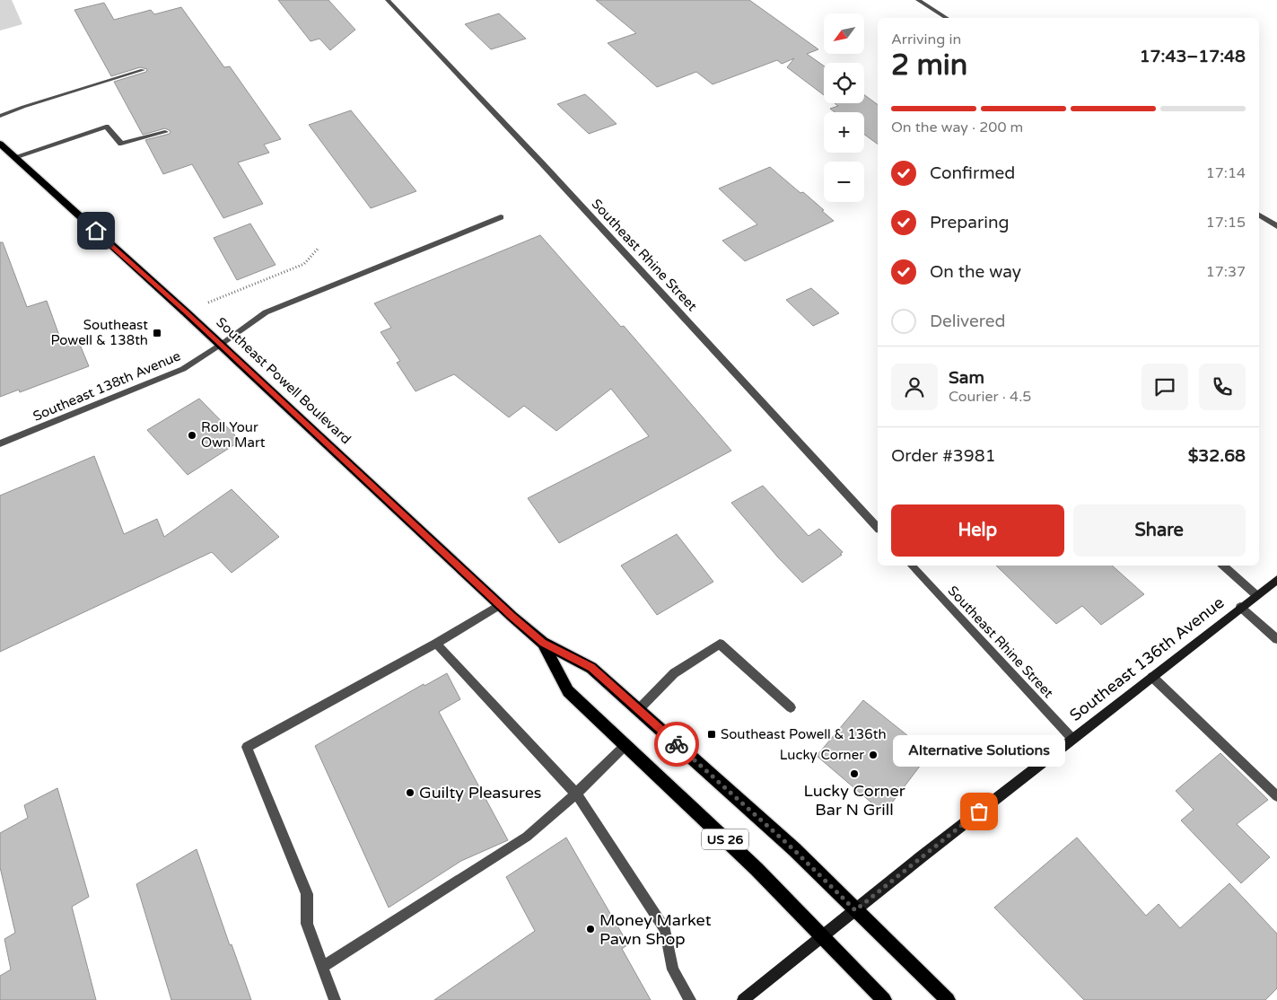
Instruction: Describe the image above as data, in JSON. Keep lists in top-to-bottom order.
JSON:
{
  "streets": {
    "main road": ["Southeast Powell Boulevard", "US 26"],
    "street": ["Southeast Rhine Street", "Southeast 138th Avenue", "Southeast 136th Avenue"]
  },
  "crossings": [
    ["Southeast Rhine Street", "Southeast 136th Avenue"],
    ["Southeast Powell Boulevard", "Southeast 138th Avenue"],
    ["Southeast Powell Boulevard", "Southeast 136th Avenue"]
  ],
  "places": {
    "transit": ["Southeast Powell & 138th", "Southeast Powell & 136th"],
    "other": [
      "Roll Your Own Mart",
      "Lucky Corner",
      "Lucky Corner Bar N Grill",
      "Guilty Pleasures",
      "Alternative Solutions",
      "Money Market Pawn Shop"
    ]
  },
  "north": "bottom left",
  "page": {
    "map_buttons": ["+", "−"],
    "heading": ["2 min", "Arriving in", "17:43–17:48"],
    "panel": [
      "Sam",
      "Courier · 4.5",
      "Order #3981",
      "$32.68"
    ],
    "bar": "On the way · 200 m",
    "list": [
      ["Confirmed", "17:14"],
      ["Preparing", "17:15"],
      ["On the way", "17:37"],
      "Delivered"
    ],
    "buttons": ["Help", "Share"],
    "bubble": "Alternative Solutions"
  }
}
